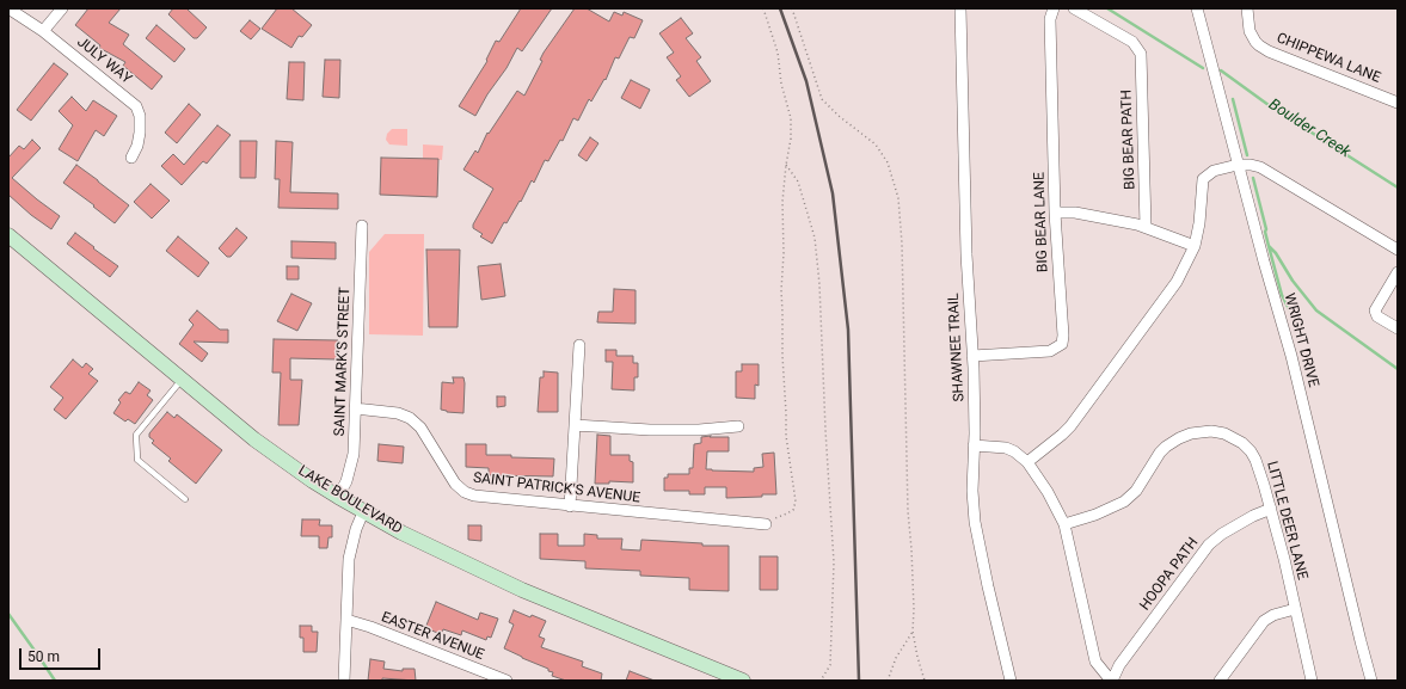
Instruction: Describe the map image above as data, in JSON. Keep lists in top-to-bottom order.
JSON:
{
  "streets": {
    "main road": ["LAKE BOULEVARD"],
    "street": [
      "CHIPPEWA LANE",
      "JULY WAY",
      "BIG BEAR PATH",
      "BIG BEAR LANE",
      "WRIGHT DRIVE",
      "SHAWNEE TRAIL",
      "SAINT MARK'S STREET",
      "SAINT PATRICK'S AVENUE",
      "LITTLE DEER LANE",
      "HOOPA PATH",
      "EASTER AVENUE"
    ]
  },
  "crossings": [
    ["BIG BEAR LANE", "SHAWNEE TRAIL"],
    ["SAINT MARK'S STREET", "SAINT PATRICK'S AVENUE"],
    ["SAINT MARK'S STREET", "LAKE BOULEVARD"],
    ["LITTLE DEER LANE", "HOOPA PATH"]
  ],
  "water": ["Boulder Creek"],
  "scale_bar": "50 m"
}
